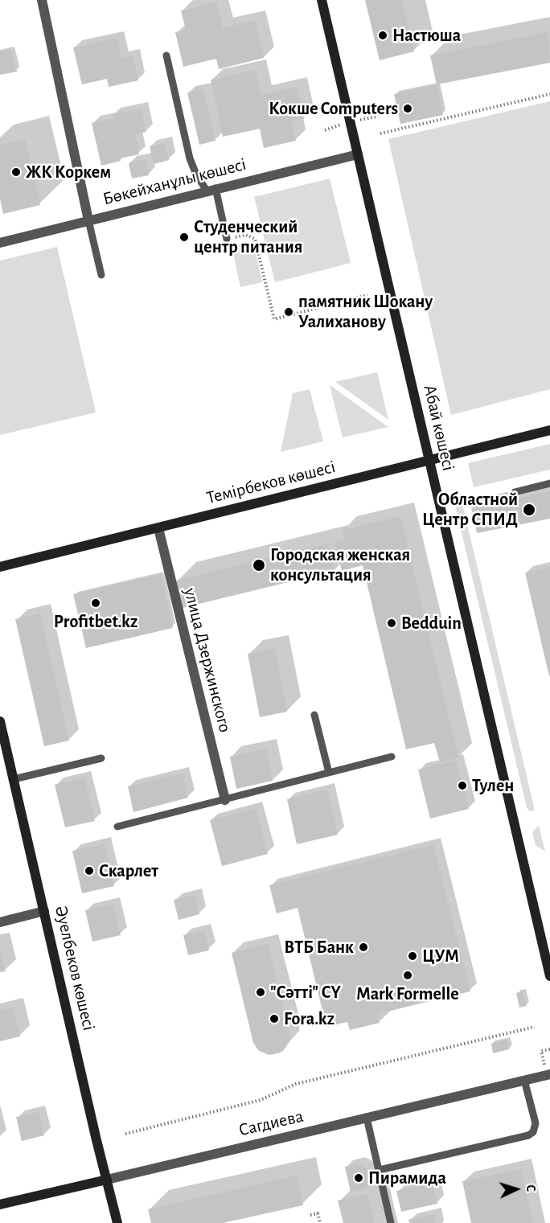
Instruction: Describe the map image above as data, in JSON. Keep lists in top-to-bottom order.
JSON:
{
  "streets": {
    "street": [
      "Бөкейханұлы көшесі",
      "Абай көшесі",
      "Темірбеков көшесі",
      "улица Дзержинского",
      "Әуелбеков көшесі",
      "Сагдиева"
    ]
  },
  "crossings": [
    ["Бөкейханұлы көшесі", "Абай көшесі"],
    ["Абай көшесі", "Темірбеков көшесі"],
    ["Темірбеков көшесі", "улица Дзержинского"],
    ["Әуелбеков көшесі", "Сагдиева"]
  ],
  "places": [
    "Настюша",
    "Кокше Computers",
    "ЖК Коркем",
    "Студенческий центр питания",
    "памятник Шокану Уалиханову",
    "Областной Центр СПИД",
    "Городская женская консультация",
    "Profitbet.kz",
    "Bedduin",
    "Тулен",
    "Скарлет",
    "ВТБ Банк",
    "ЦУМ",
    "Mark Formelle",
    "\"Сәтті\" СY",
    "Fora.kz",
    "Пирамида"
  ],
  "north": "right"
}
